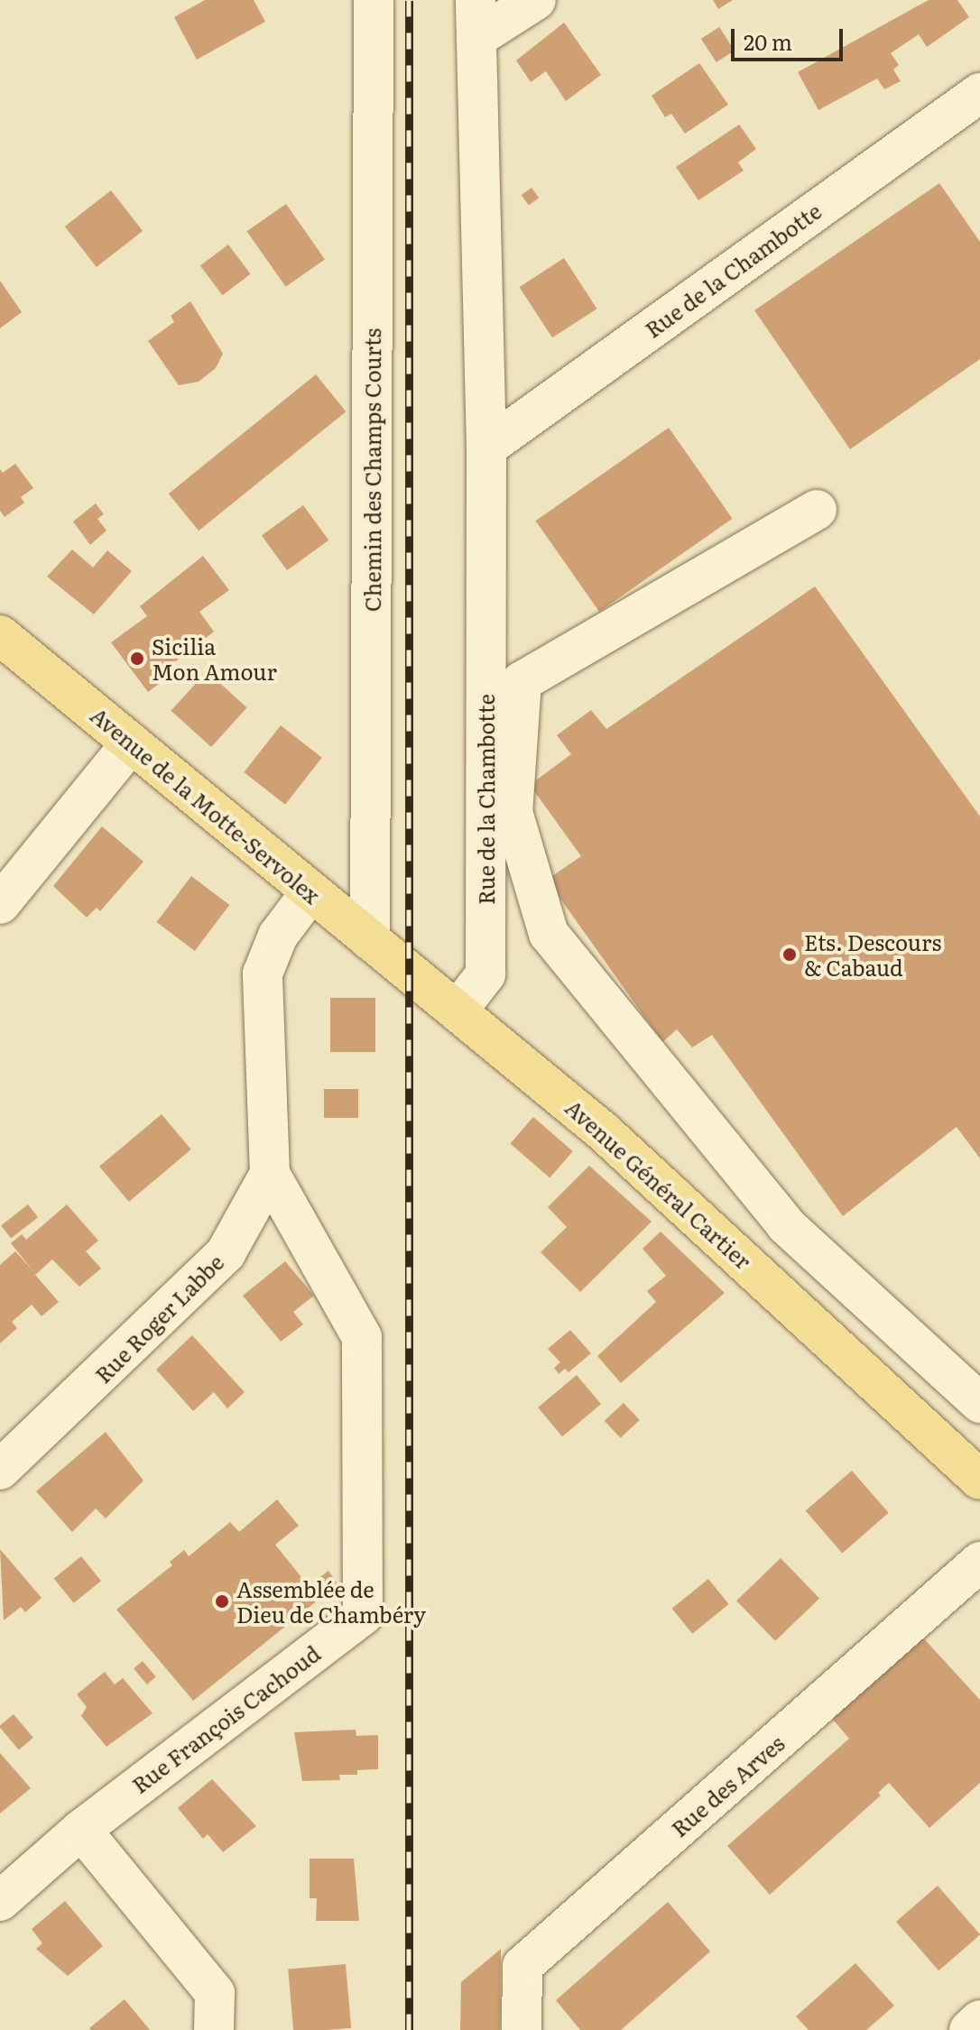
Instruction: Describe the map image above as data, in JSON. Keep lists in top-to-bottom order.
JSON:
{
  "streets": {
    "main road": ["Avenue de la Motte-Servolex", "Avenue Général Cartier"],
    "street": [
      "Rue de la Chambotte",
      "Chemin des Champs Courts",
      "Rue Roger Labbe",
      "Rue François Cachoud",
      "Rue des Arves"
    ]
  },
  "crossings": [
    ["Rue de la Chambotte", "Avenue Général Cartier"],
    ["Chemin des Champs Courts", "Avenue de la Motte-Servolex"],
    ["Avenue de la Motte-Servolex", "Avenue Général Cartier"],
    ["Rue Roger Labbe", "Rue François Cachoud"]
  ],
  "places": ["Sicilia Mon Amour", "Ets. Descours & Cabaud", "Assemblée de Dieu de Chambéry"],
  "scale_bar": "20 m"
}
